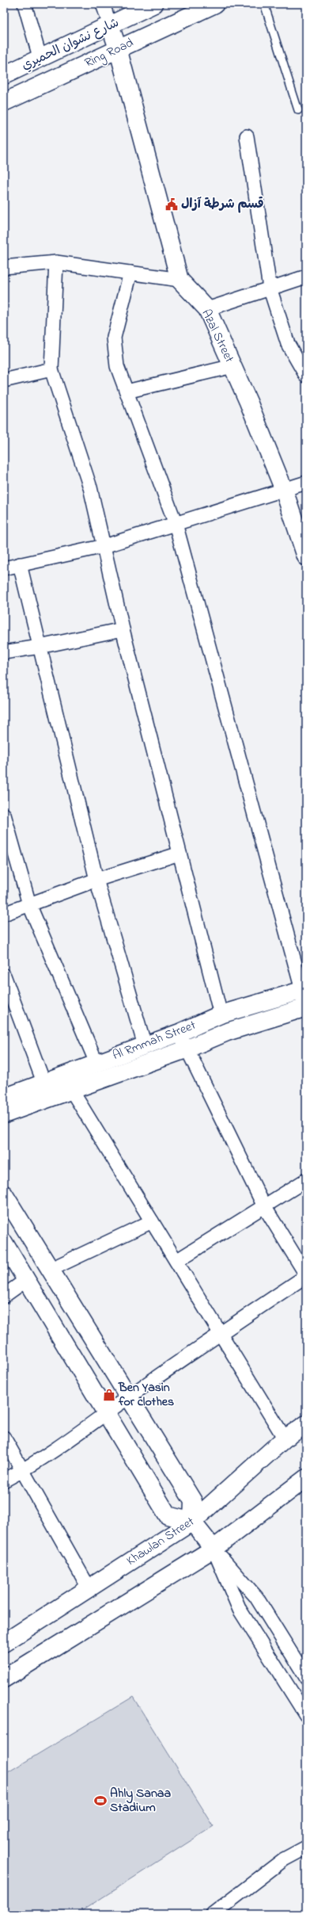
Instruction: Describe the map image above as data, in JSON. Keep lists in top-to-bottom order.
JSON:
{
  "streets": {
    "street": [
      "شارع نشوان الحميري",
      "Ring Road",
      "Azal Street",
      "Al Rmmah Street",
      "Khawlan Street"
    ]
  },
  "crossings": [
    ["شارع نشوان الحميري", "Azal Street"],
    ["Ring Road", "Azal Street"]
  ],
  "places": {
    "public building": ["قسم شرطة آزال"],
    "shop": ["Ben Yasin for clothes"],
    "sports": ["Ahly Sanaa Stadium"]
  }
}
